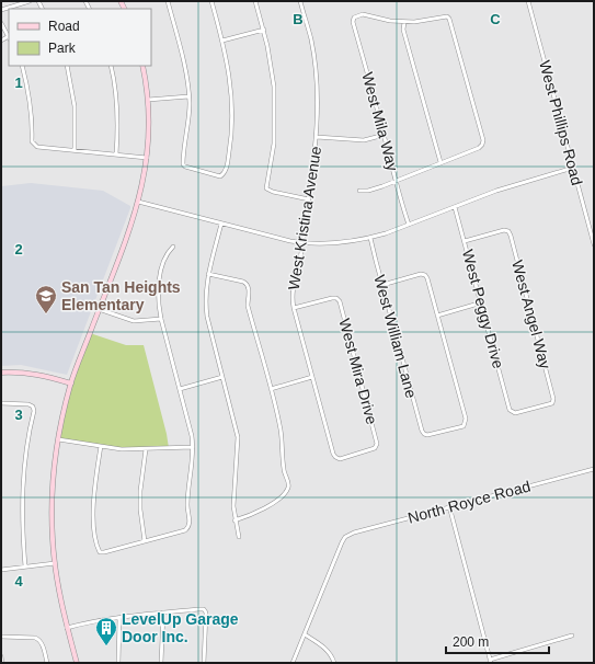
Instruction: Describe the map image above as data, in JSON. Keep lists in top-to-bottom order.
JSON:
{
  "streets": {
    "street": [
      "West Mila Way",
      "West Phillips Road",
      "West Kristina Avenue",
      "West Peggy Drive",
      "West Angel Way",
      "West William Lane",
      "West Mira Drive",
      "North Royce Road"
    ]
  },
  "crossings": [
    ["West Kristina Avenue", "West Mira Drive"],
    ["West Peggy Drive", "West Angel Way"]
  ],
  "places": {
    "school or university": ["San Tan Heights Elementary"],
    "building": ["LevelUp Garage Door Inc."]
  },
  "legend": ["Road", "Park"],
  "scale_bar": "200 m",
  "grid": {
    "columns": ["B", "C"],
    "rows": [
      "1",
      "2",
      "3",
      "4"
    ]
  }
}
